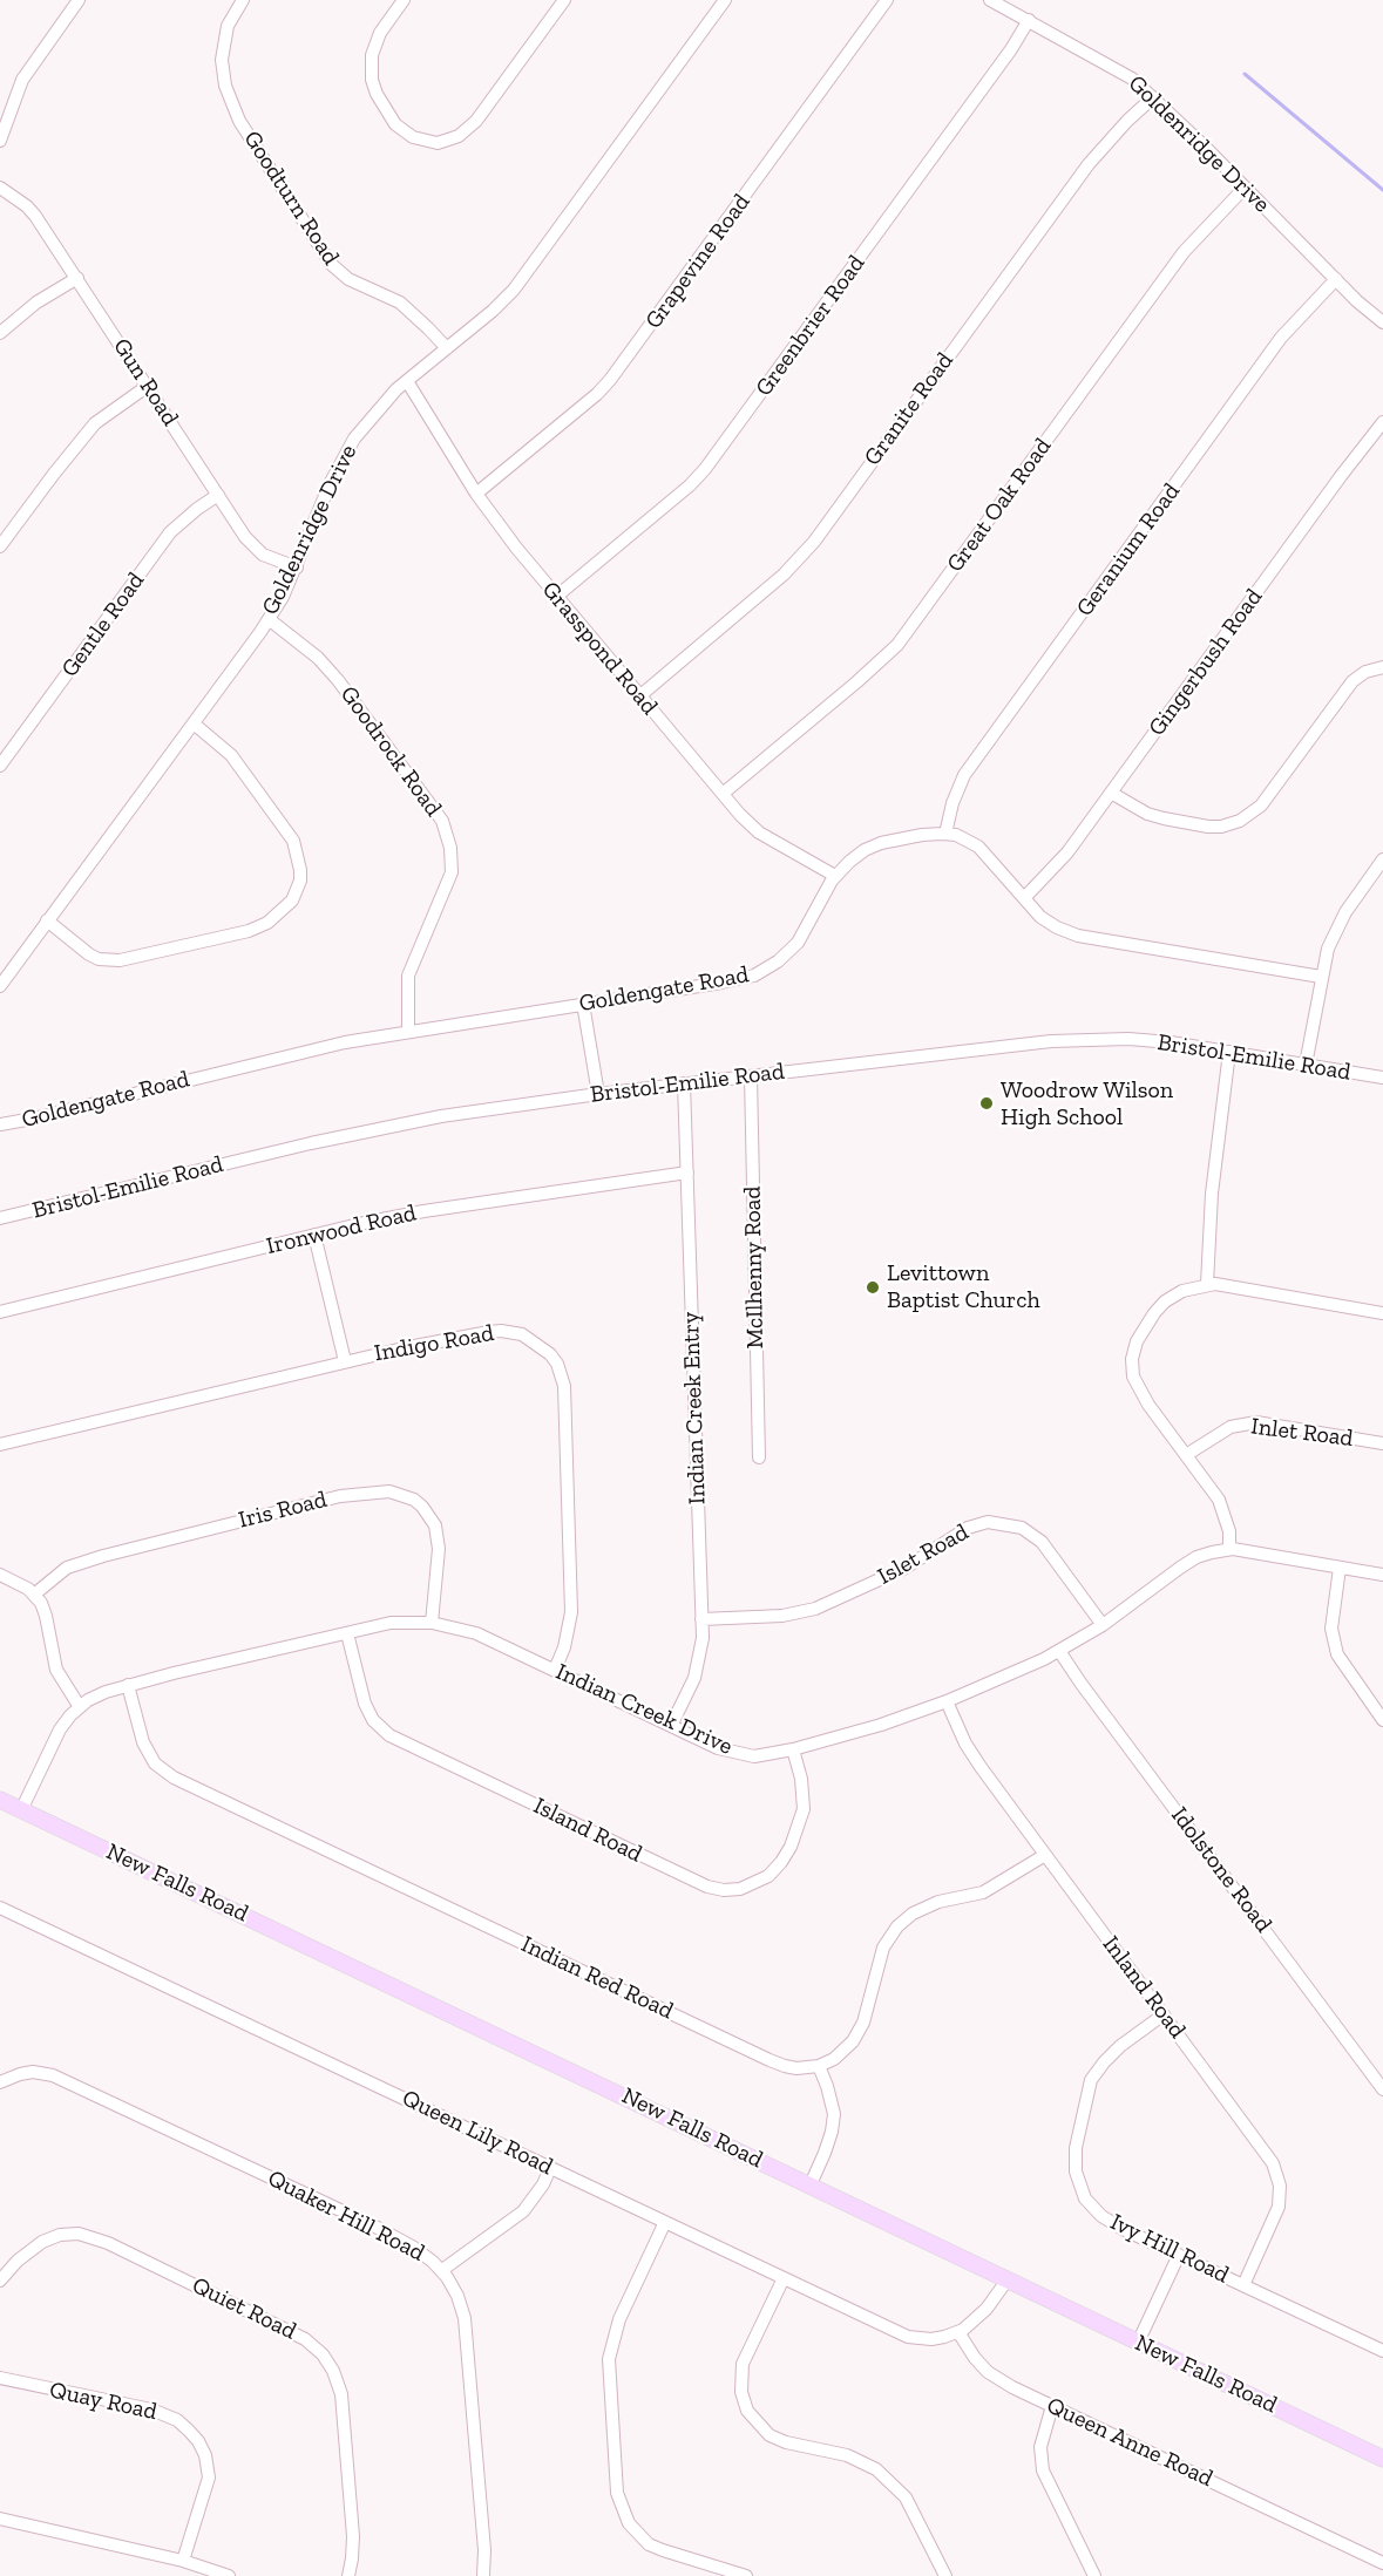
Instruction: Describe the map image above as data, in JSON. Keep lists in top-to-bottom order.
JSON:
{
  "streets": {
    "main road": ["New Falls Road"],
    "street": [
      "Goldenridge Drive",
      "Goodturn Road",
      "Grapevine Road",
      "Greenbrier Road",
      "Gun Road",
      "Granite Road",
      "Great Oak Road",
      "Geranium Road",
      "Gentle Road",
      "Grasspond Road",
      "Gingerbush Road",
      "Goodrock Road",
      "Goldengate Road",
      "Bristol-Emilie Road",
      "Ironwood Road",
      "McIlhenny Road",
      "Indigo Road",
      "Indian Creek Entry",
      "Inlet Road",
      "Iris Road",
      "Islet Road",
      "Indian Creek Drive",
      "Island Road",
      "Idolstone Road",
      "Indian Red Road",
      "Inland Road",
      "Queen Lily Road",
      "Quaker Hill Road",
      "Ivy Hill Road",
      "Quiet Road",
      "Quay Road",
      "Queen Anne Road"
    ]
  },
  "crossings": [
    ["Goldenridge Drive", "Goodturn Road"],
    ["Goldenridge Drive", "Greenbrier Road"],
    ["Goldenridge Drive", "Gun Road"],
    ["Goldenridge Drive", "Granite Road"],
    ["Goldenridge Drive", "Great Oak Road"],
    ["Goldenridge Drive", "Geranium Road"],
    ["Goldenridge Drive", "Grasspond Road"],
    ["Goldenridge Drive", "Goodrock Road"],
    ["Grapevine Road", "Grasspond Road"],
    ["Greenbrier Road", "Grasspond Road"],
    ["Gun Road", "Gentle Road"],
    ["Granite Road", "Grasspond Road"],
    ["Great Oak Road", "Grasspond Road"],
    ["Geranium Road", "Goldengate Road"],
    ["Grasspond Road", "Goldengate Road"],
    ["Gingerbush Road", "Goldengate Road"],
    ["Goodrock Road", "Goldengate Road"],
    ["Bristol-Emilie Road", "McIlhenny Road"],
    ["Bristol-Emilie Road", "Indian Creek Entry"],
    ["Ironwood Road", "Indian Creek Entry"],
    ["Indigo Road", "Indian Creek Drive"],
    ["Indian Creek Entry", "Islet Road"],
    ["Indian Creek Entry", "Indian Creek Drive"],
    ["Iris Road", "Indian Creek Drive"],
    ["Islet Road", "Indian Creek Drive"],
    ["Indian Creek Drive", "Island Road"],
    ["Indian Creek Drive", "Idolstone Road"],
    ["Indian Creek Drive", "New Falls Road"],
    ["Indian Creek Drive", "Indian Red Road"],
    ["Indian Creek Drive", "Inland Road"],
    ["Inland Road", "Ivy Hill Road"],
    ["Queen Lily Road", "Queen Anne Road"]
  ],
  "places": ["Woodrow Wilson High School", "Levittown Baptist Church"]
}
